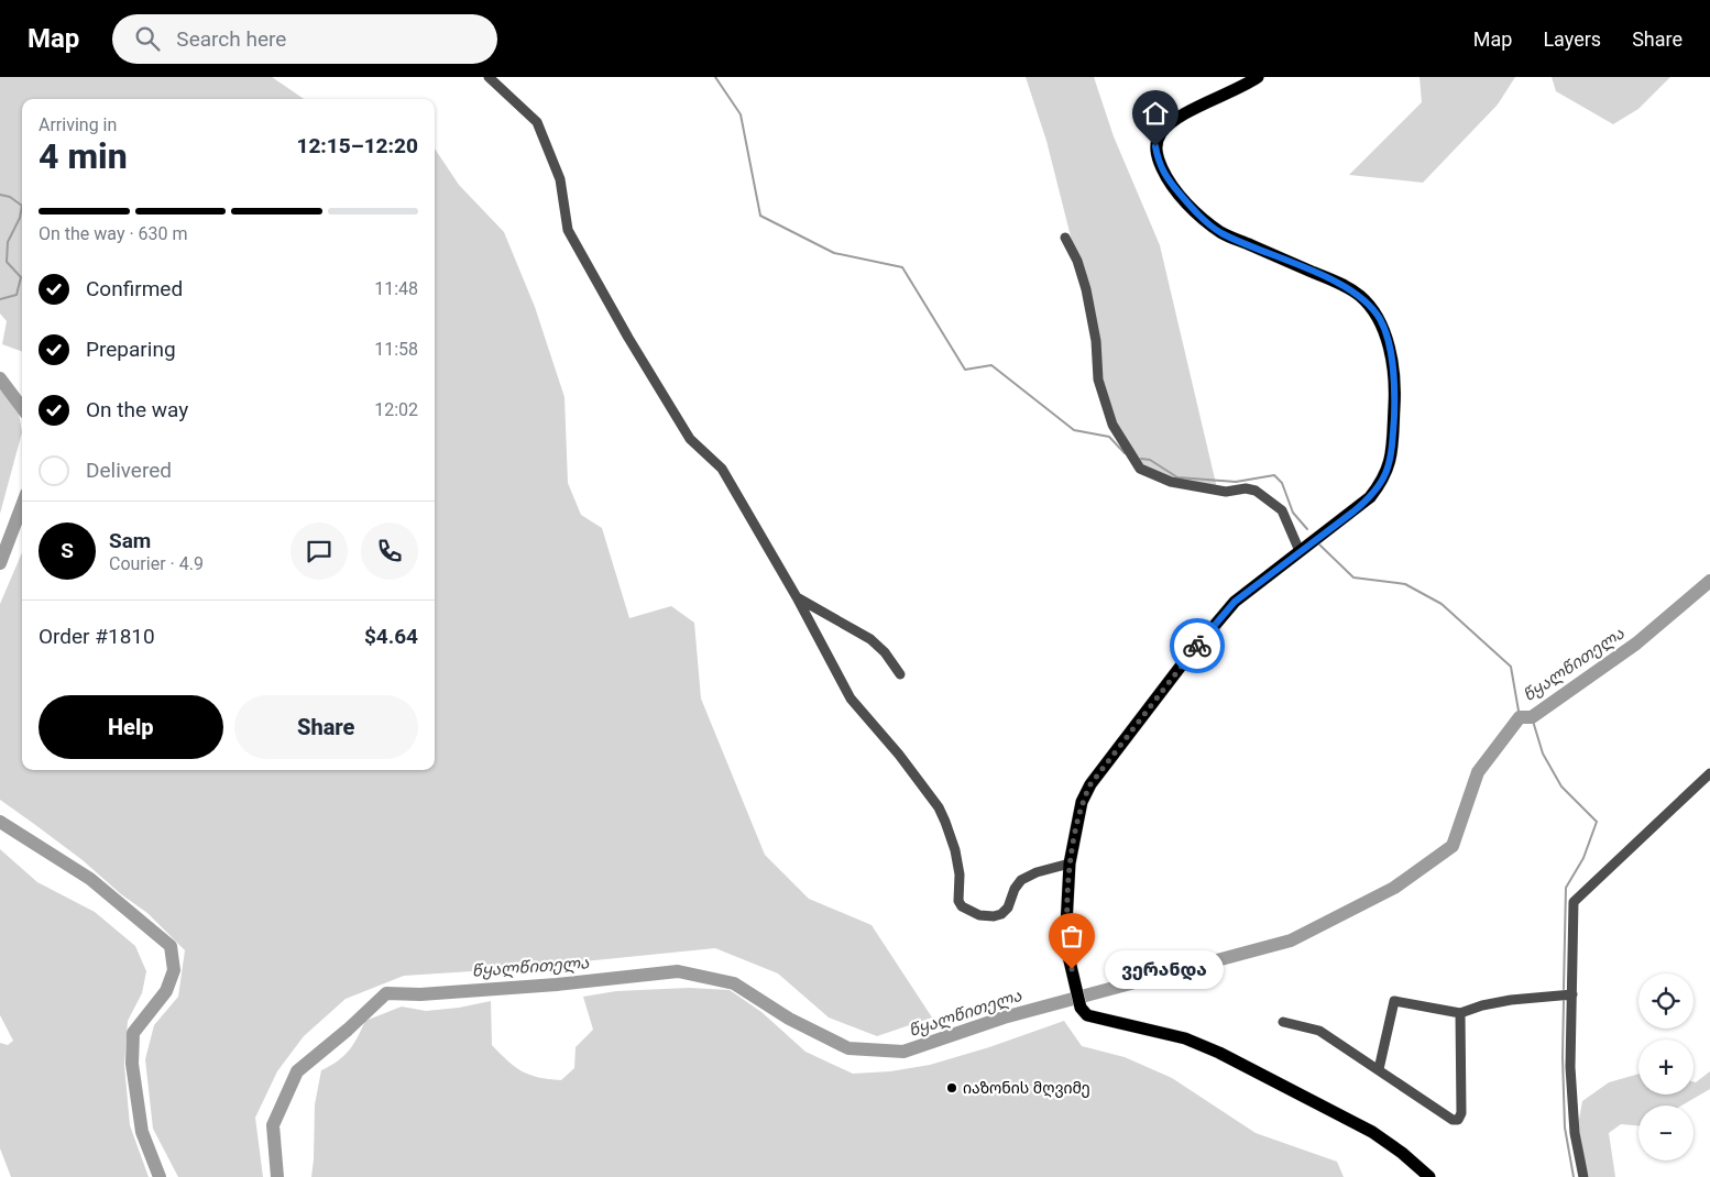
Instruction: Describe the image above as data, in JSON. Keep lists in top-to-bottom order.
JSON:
{
  "water": ["წყალწითელა"],
  "places": ["ვერანდა", "იაზონის მღვიმე"],
  "page": {
    "header": "Map",
    "search": "Search here",
    "nav": ["Map", "Layers", "Share"],
    "heading": ["4 min", "Arriving in", "12:15–12:20"],
    "panel": [
      "Sam",
      "Courier · 4.9",
      "Order #1810",
      "$4.64"
    ],
    "bar": "On the way · 630 m",
    "list": [
      ["Confirmed", "11:48"],
      ["Preparing", "11:58"],
      ["On the way", "12:02"],
      "Delivered"
    ],
    "round": "S",
    "buttons": ["Help", "Share"],
    "bubble": "ვერანდა",
    "map_buttons": ["+", "−"]
  }
}
